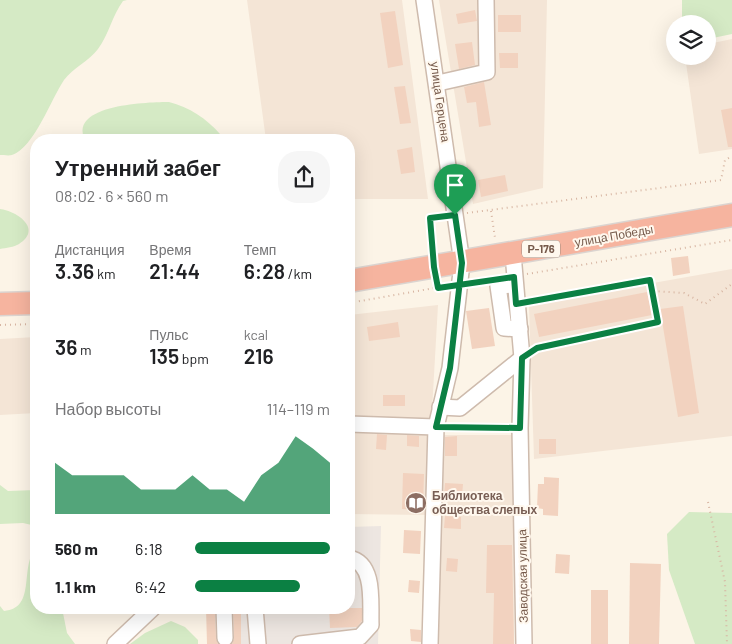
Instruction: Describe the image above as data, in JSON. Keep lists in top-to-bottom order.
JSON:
{
  "streets": {
    "highway": ["улица Победы", "Р-176"],
    "street": ["улица Герцена", "Заводская улица"]
  },
  "crossings": [
    ["улица Герцена", "улица Победы"],
    ["улица Победы", "Заводская улица"]
  ],
  "places": {
    "library": ["Библиотека общества слепых"]
  },
  "page": {
    "heading": ["Утренний забег", "08:02 · 6 × 560 m"],
    "stats": [
      ["Дистанция", "3.36 km"],
      ["Время", "21:44"],
      ["Темп", "6:28 /km"],
      ["36 m"],
      ["Пульс", "135 bpm"],
      ["kcal", "216"]
    ],
    "chart": ["Набор высоты", "114–119 m"],
    "list": [
      {
        "name": "560 m",
        "note": "6:18"
      },
      {
        "name": "1.1 km",
        "note": "6:42"
      }
    ]
  }
}
